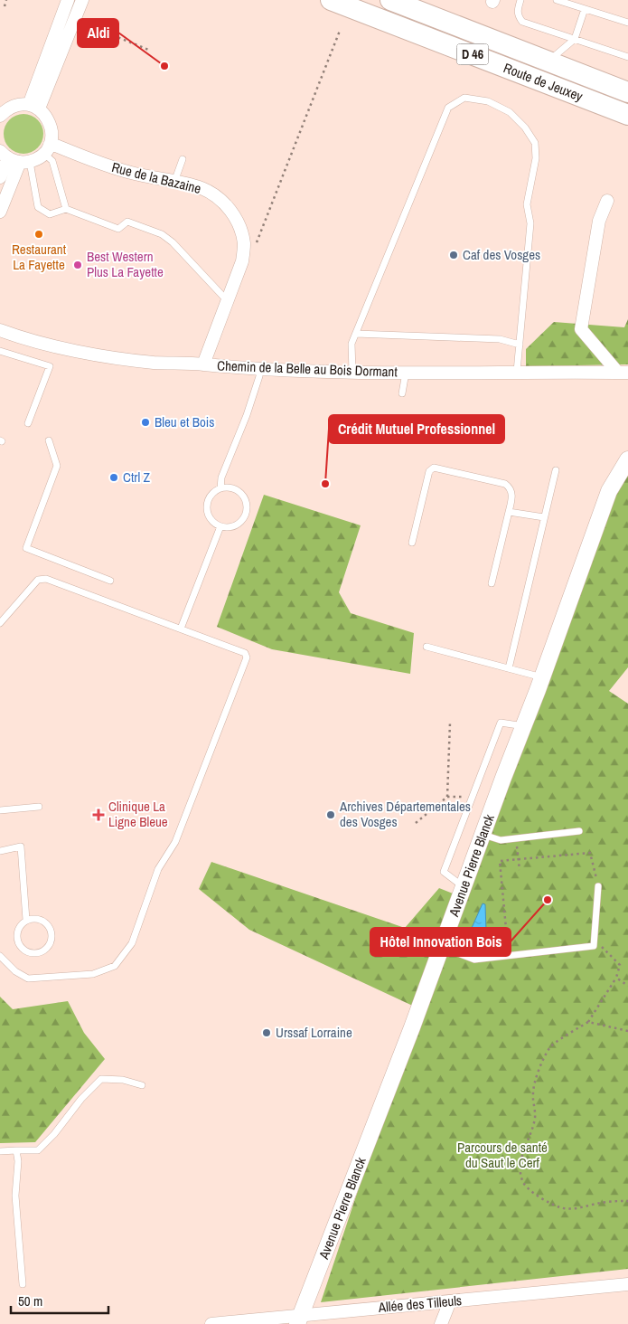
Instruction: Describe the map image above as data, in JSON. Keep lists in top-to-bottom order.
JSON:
{
  "streets": {
    "main road": ["D 46", "Route de Jeuxey"],
    "street": [
      "Rue de la Bazaine",
      "Chemin de la Belle au Bois Dormant",
      "Avenue Pierre Blanck",
      "Allée des Tilleuls"
    ]
  },
  "crossings": [
    ["Rue de la Bazaine", "Chemin de la Belle au Bois Dormant"],
    ["Avenue Pierre Blanck", "Allée des Tilleuls"]
  ],
  "parks": ["Parcours de santé du Saut le Cerf"],
  "places": {
    "other": [
      "Aldi",
      "Restaurant La Fayette",
      "Caf des Vosges",
      "Best Western Plus La Fayette",
      "Bleu et Bois",
      "Ctrl Z",
      "Crédit Mutuel Professionnel",
      "Archives Départementales des Vosges",
      "Hôtel Innovation Bois",
      "Urssaf Lorraine"
    ],
    "health": ["Clinique La Ligne Bleue"]
  },
  "scale_bar": "50 m"
}
